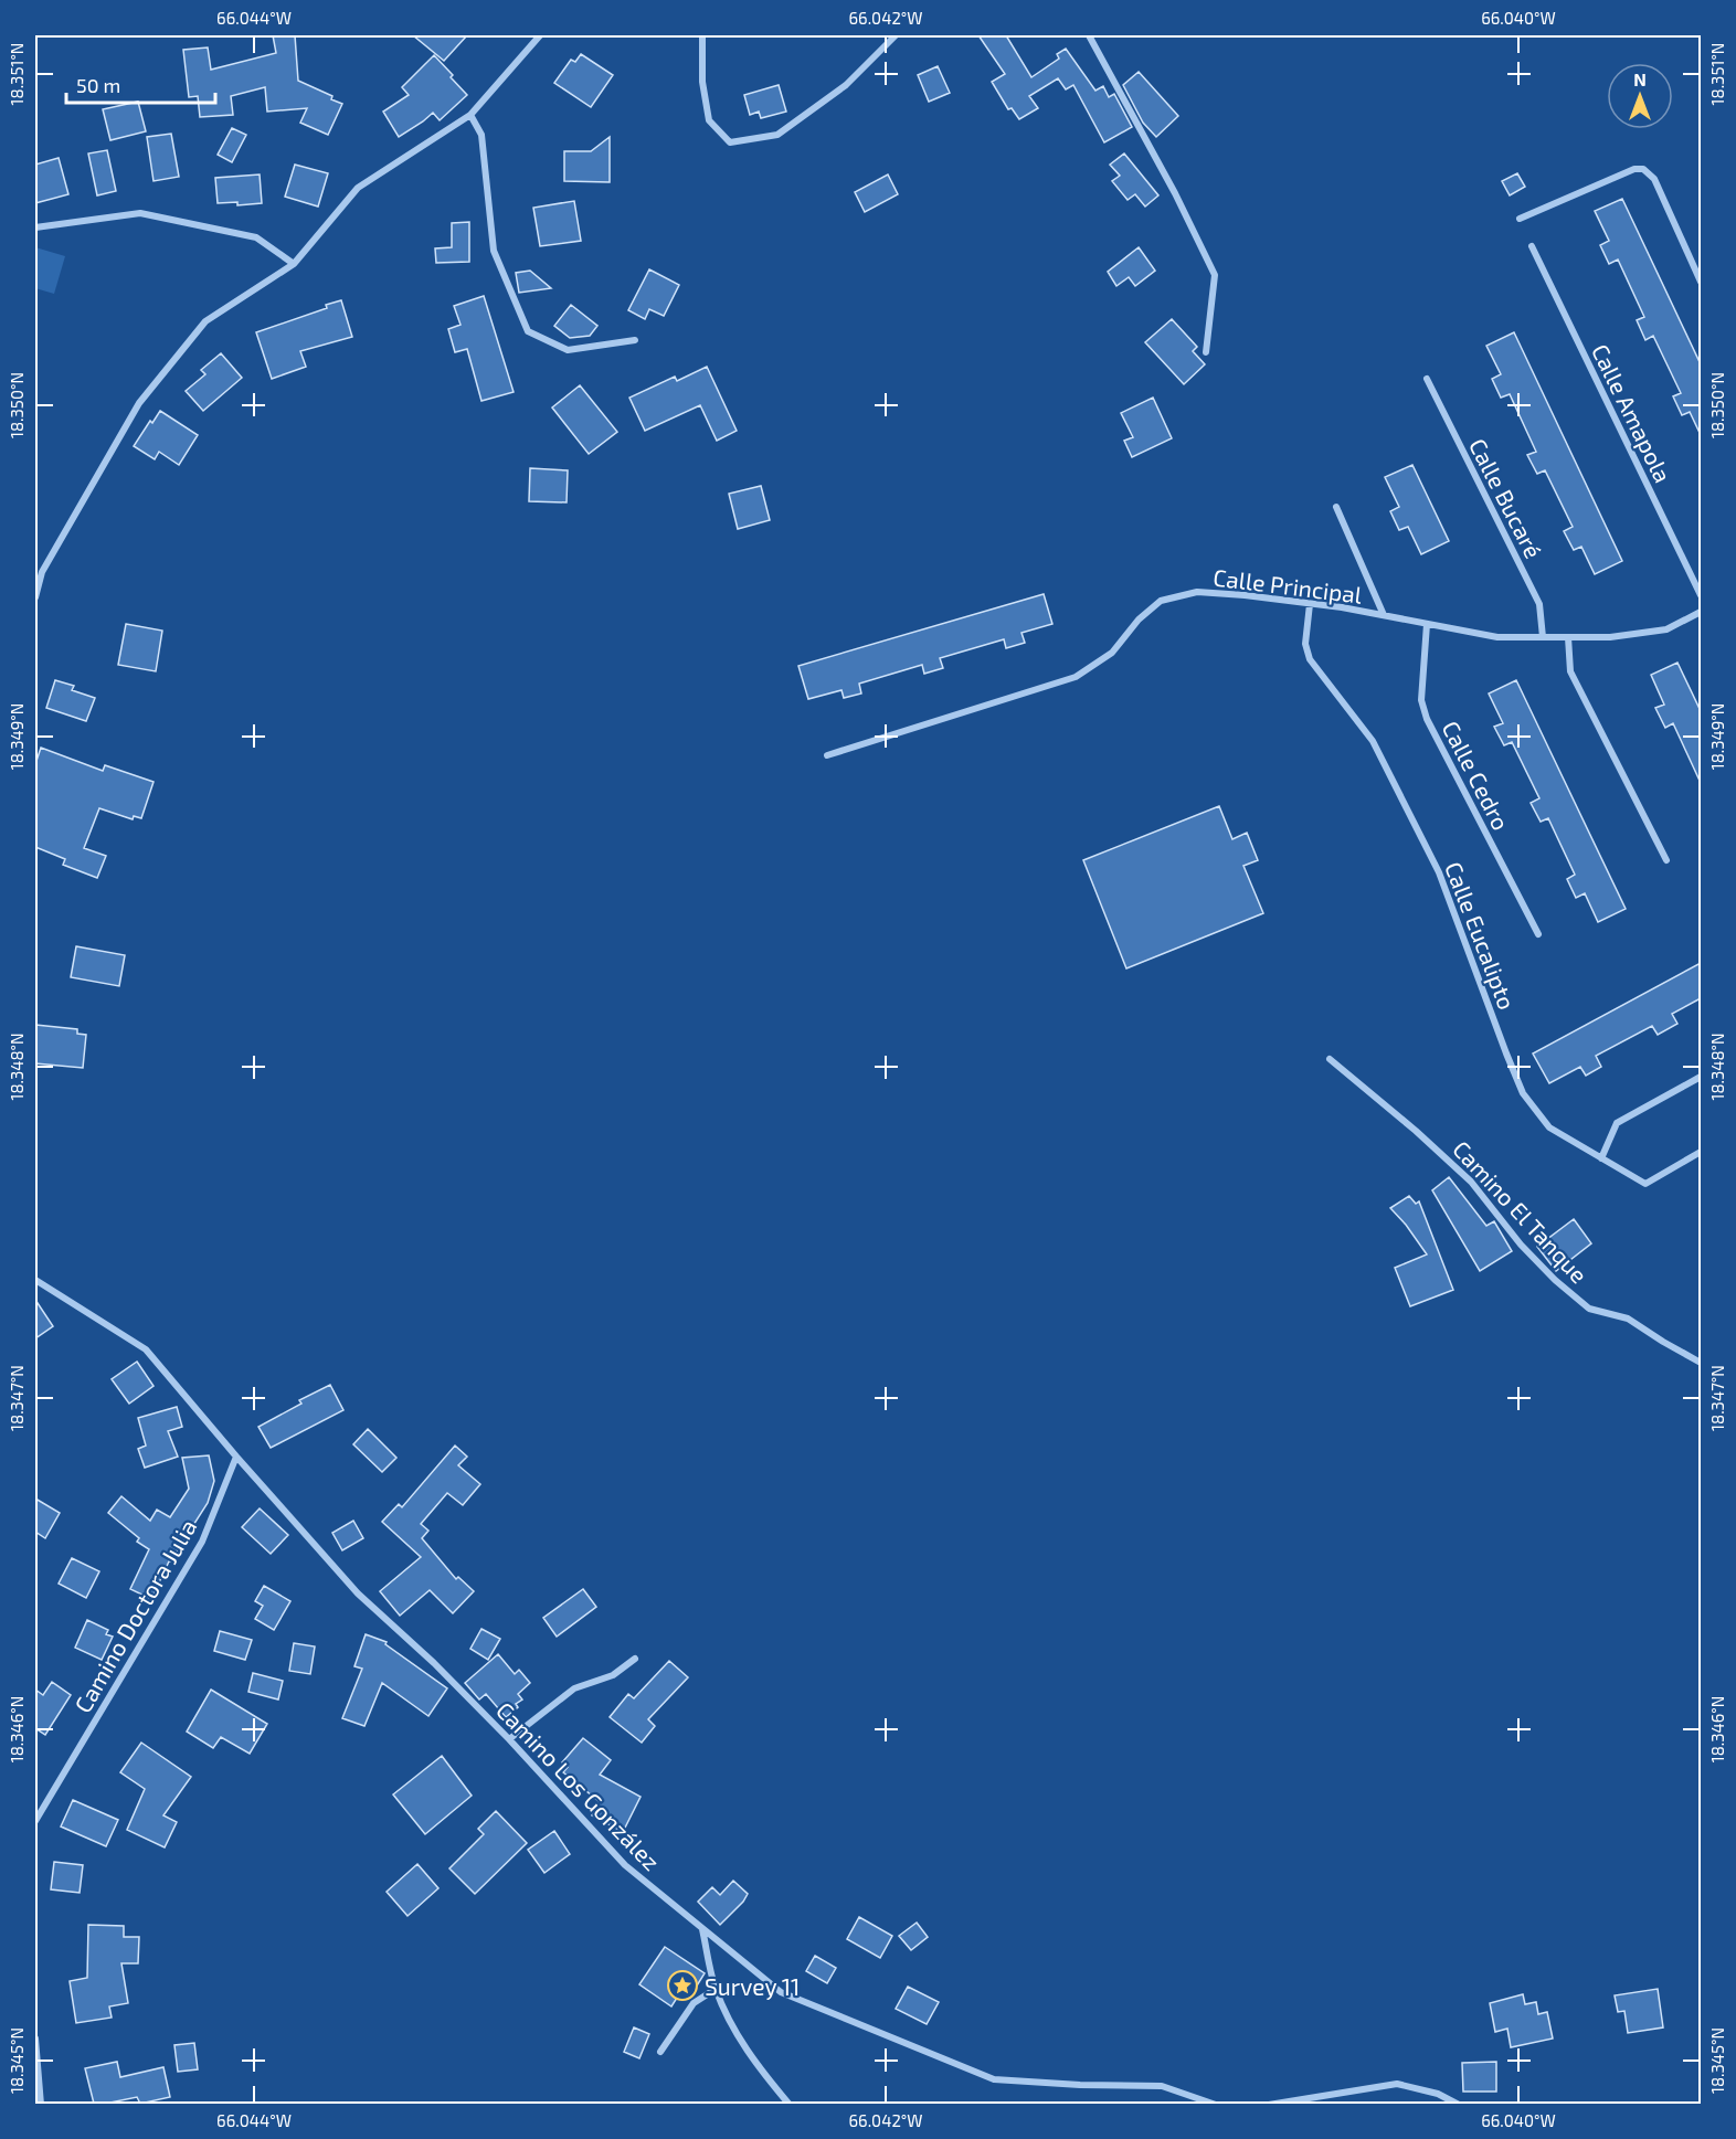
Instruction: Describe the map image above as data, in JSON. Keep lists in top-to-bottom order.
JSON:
{
  "streets": {
    "street": [
      "Calle Amapola",
      "Calle Bucaré",
      "Calle Principal",
      "Calle Cedro",
      "Calle Eucalipto",
      "Camino El Tanque",
      "Camino Doctora Julia",
      "Camino Los González"
    ]
  },
  "crossings": [
    ["Calle Bucaré", "Calle Principal"],
    ["Calle Principal", "Calle Cedro"],
    ["Calle Principal", "Calle Eucalipto"],
    ["Camino Doctora Julia", "Camino Los González"]
  ],
  "places": {
    "place": ["Survey 11"]
  },
  "scale_bar": "50 m",
  "north": "top",
  "coordinates": [
    "66.044°W",
    "66.042°W",
    "66.040°W",
    "18.351°N",
    "18.350°N",
    "18.349°N",
    "18.348°N",
    "18.347°N",
    "18.346°N",
    "18.345°N"
  ]
}
